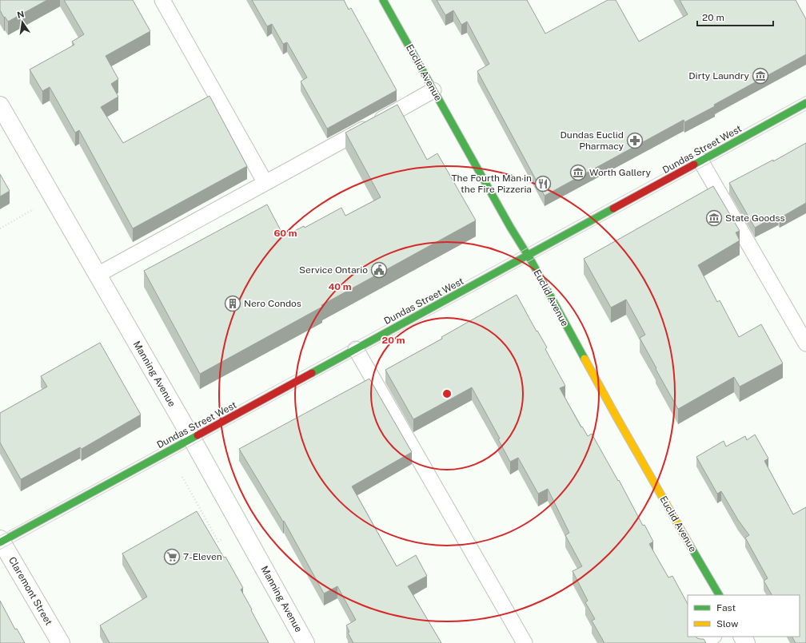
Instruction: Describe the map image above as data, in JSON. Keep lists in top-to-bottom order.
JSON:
{
  "streets": {
    "main road": ["Euclid Avenue", "Dundas Street West"],
    "street": ["Manning Avenue", "Claremont Street"]
  },
  "crossings": [
    ["Euclid Avenue", "Dundas Street West"],
    ["Dundas Street West", "Manning Avenue"],
    ["Dundas Street West", "Claremont Street"]
  ],
  "places": {
    "museum": ["Dirty Laundry", "Worth Gallery", "State Goodss"],
    "pharmacy": ["Dundas Euclid Pharmacy"],
    "restaurant": ["The Fourth Man in the Fire Pizzeria"],
    "public building": ["Service Ontario"],
    "building": ["Nero Condos"],
    "supermarket": ["7-Eleven"]
  },
  "legend": ["Fast", "Slow"],
  "scale_bar": "20 m",
  "north": "top",
  "rings": ["60 m", "40 m", "20 m"]
}
